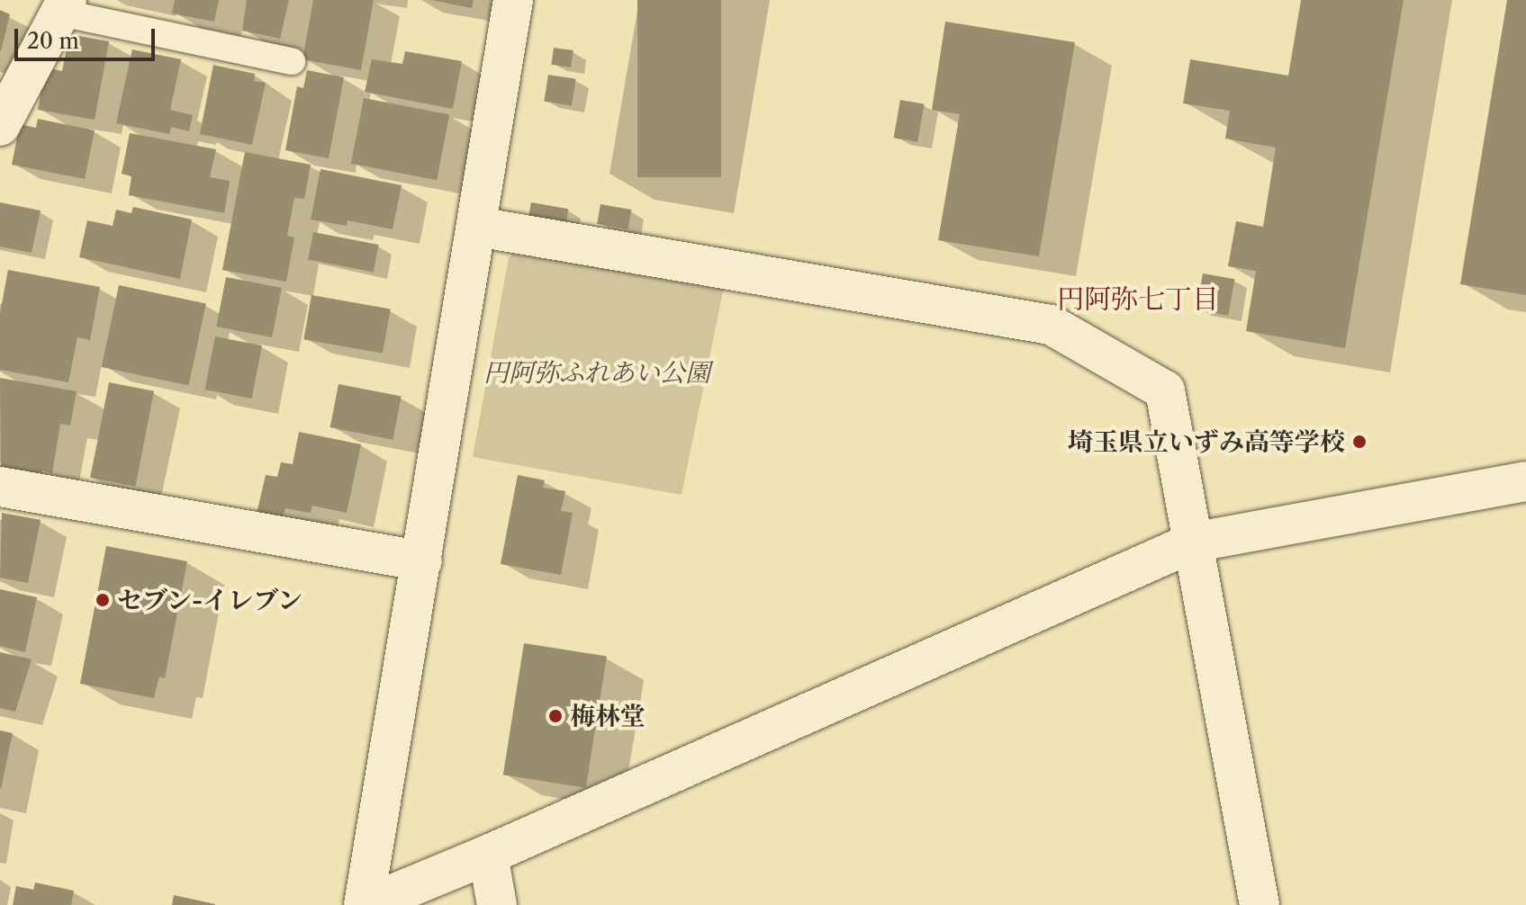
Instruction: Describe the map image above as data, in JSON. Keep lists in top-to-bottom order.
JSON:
{
  "districts": ["円阿弥七丁目"],
  "parks": ["円阿弥ふれあい公園"],
  "places": ["埼玉県立いずみ高等学校", "セブン-イレブン", "梅林堂"],
  "scale_bar": "20 m"
}
